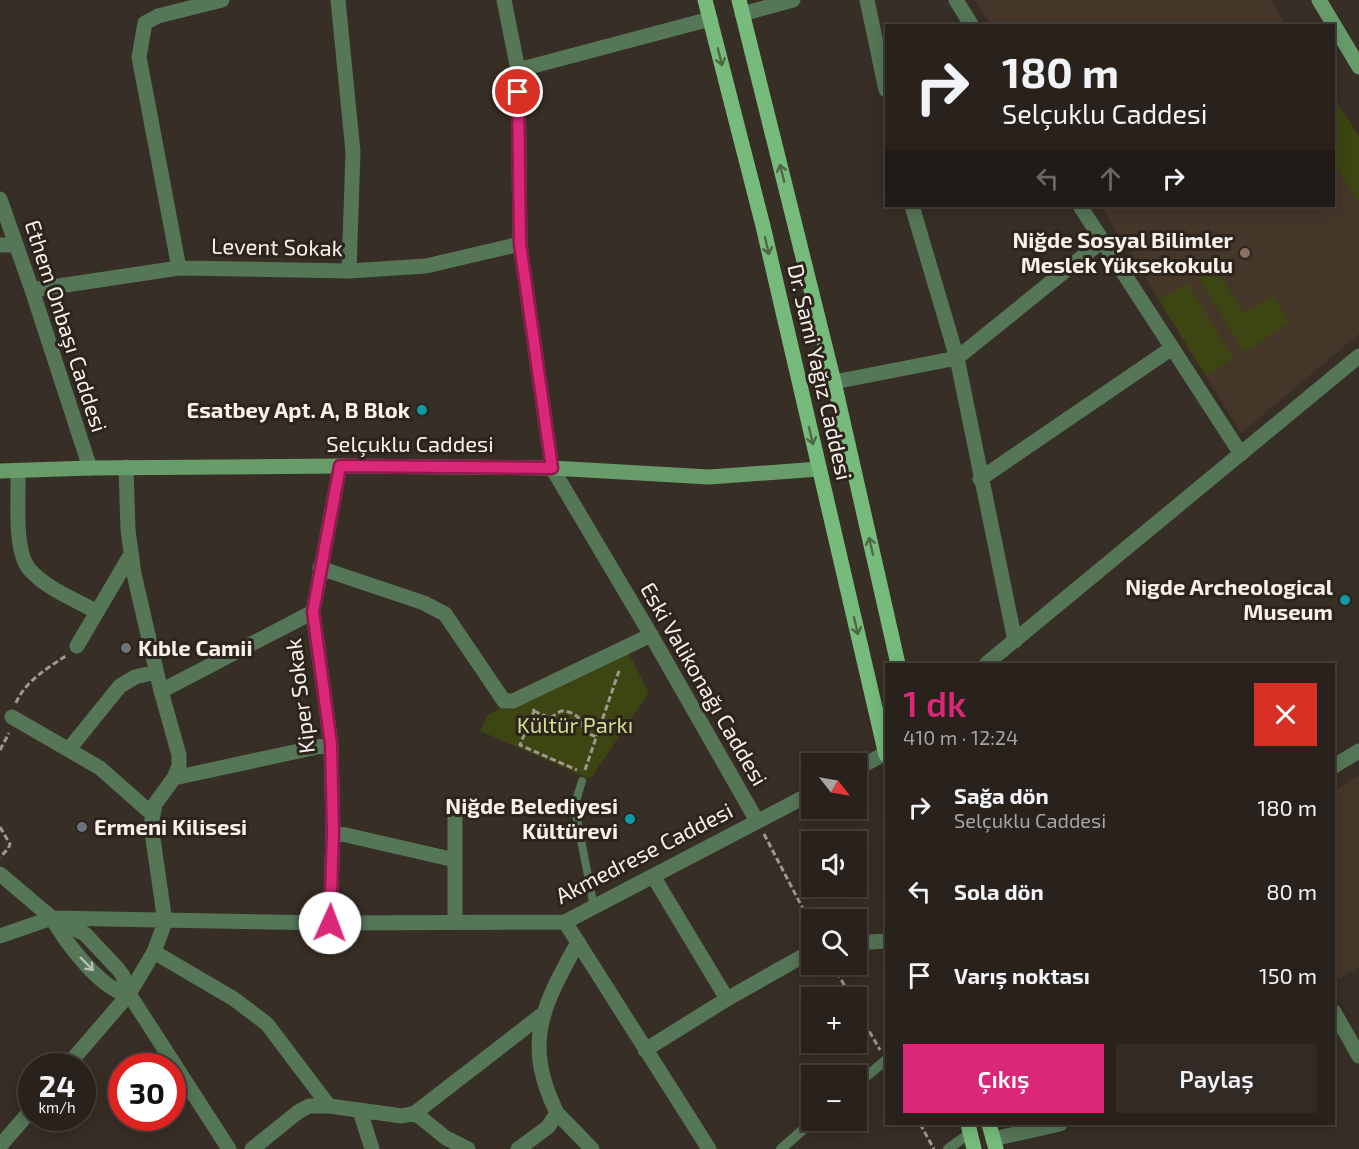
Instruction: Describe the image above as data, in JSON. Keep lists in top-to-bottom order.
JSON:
{
  "streets": {
    "main road": ["Dr. Sami Yağız Caddesi", "Selçuklu Caddesi"],
    "street": [
      "Levent Sokak",
      "Ethem Onbaşı Caddesi",
      "Eski Valikonağı Caddesi",
      "Kiper Sokak",
      "Akmedrese Caddesi"
    ]
  },
  "crossings": [
    ["Levent Sokak", "Ethem Onbaşı Caddesi"],
    ["Ethem Onbaşı Caddesi", "Selçuklu Caddesi"],
    ["Dr. Sami Yağız Caddesi", "Selçuklu Caddesi"],
    ["Selçuklu Caddesi", "Eski Valikonağı Caddesi"],
    ["Selçuklu Caddesi", "Kiper Sokak"],
    ["Eski Valikonağı Caddesi", "Akmedrese Caddesi"],
    ["Kiper Sokak", "Akmedrese Caddesi"]
  ],
  "parks": ["Kültür Parkı"],
  "places": [
    "Niğde Sosyal Bilimler Meslek Yüksekokulu",
    "Esatbey Apt. A, B Blok",
    "Nigde Archeological Museum",
    "Kıble Camii",
    "Niğde Belediyesi Kültürevi",
    "Ermeni Kilisesi"
  ],
  "north": "bottom right",
  "page": {
    "turn": ["180 m", "Selçuklu Caddesi"],
    "heading": ["1 dk", "410 m · 12:24"],
    "map_buttons": ["+", "−"],
    "list": [
      {
        "name": "Sağa dön",
        "note": "Selçuklu Caddesi",
        "value": "180 m"
      },
      {
        "name": "Sola dön",
        "value": "80 m"
      },
      {
        "name": "Varış noktası",
        "value": "150 m"
      }
    ],
    "buttons": ["Çıkış", "Paylaş"],
    "speed": "24 km/h",
    "limit": "30"
  }
}
